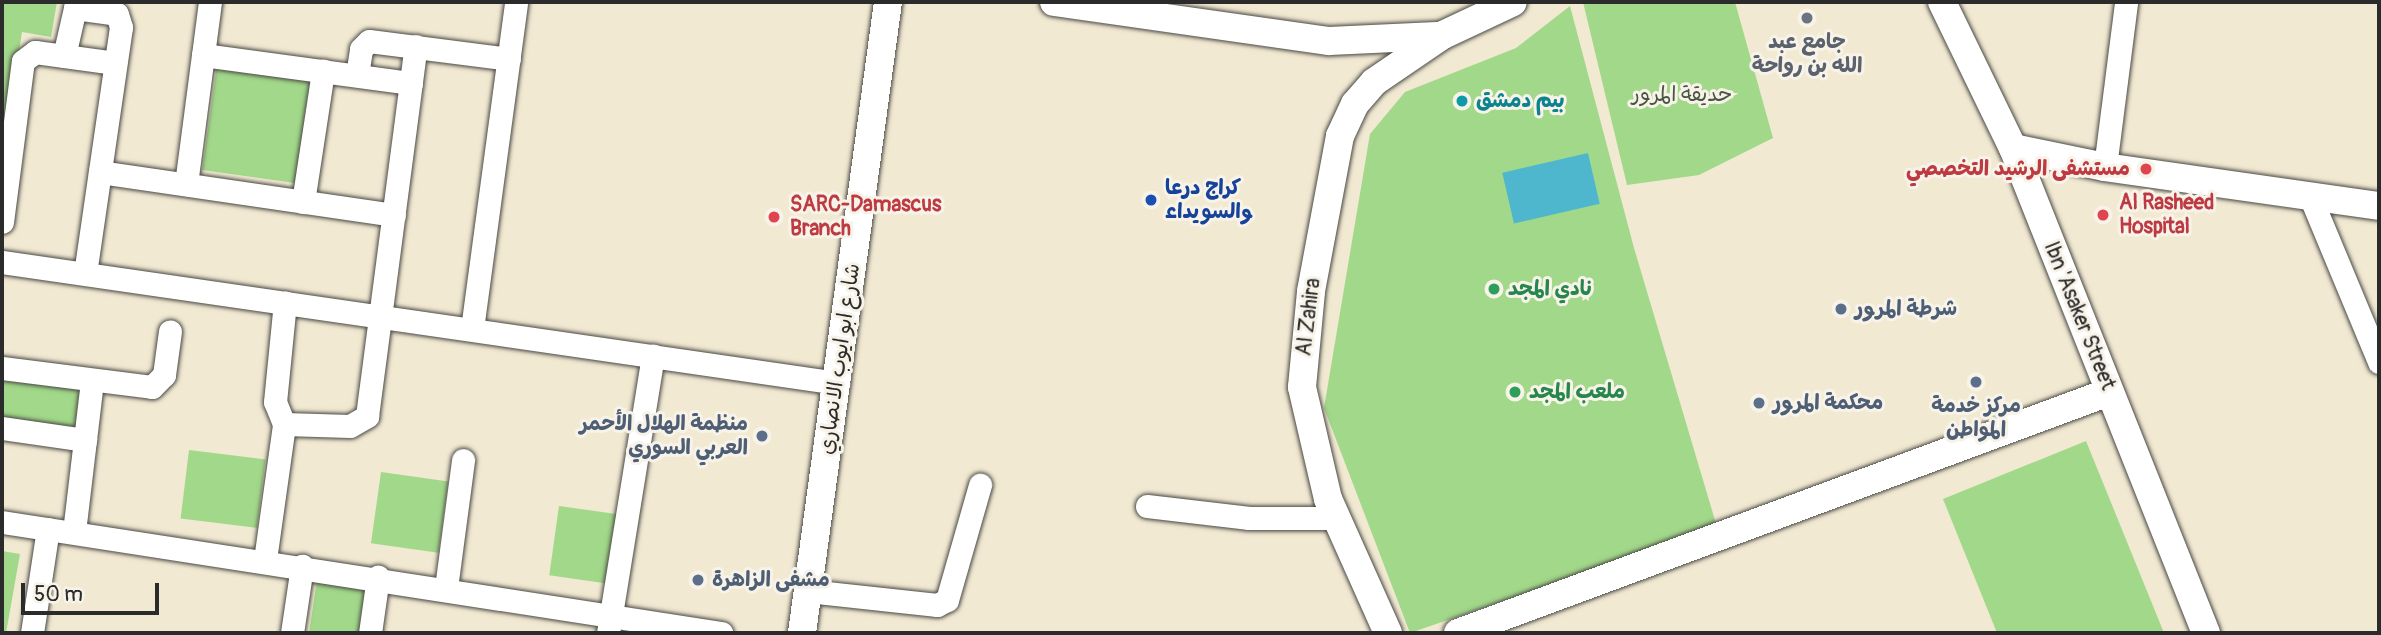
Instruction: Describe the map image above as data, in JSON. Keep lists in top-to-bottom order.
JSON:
{
  "streets": {
    "main road": ["Ibn 'Asaker Street", "Al Zahira", "شارع ابو ايوب الانصاري"]
  },
  "parks": ["حديقة المرور"],
  "places": [
    "جامع عبد الله بن رواحة",
    "بيم دمشق",
    "مستشفى الرشيد التخصصي",
    "كراج درعا والسويداء",
    "Al Rasheed Hospital",
    "SARC-Damascus Branch",
    "نادي المجد",
    "شرطة المرور",
    "مركز خدمة المواطن",
    "ملعب المجد",
    "محكمة المرور",
    "منظمة الهلال الأحمر العربي السوري",
    "مشفى الزاهرة"
  ],
  "scale_bar": "50 m"
}
